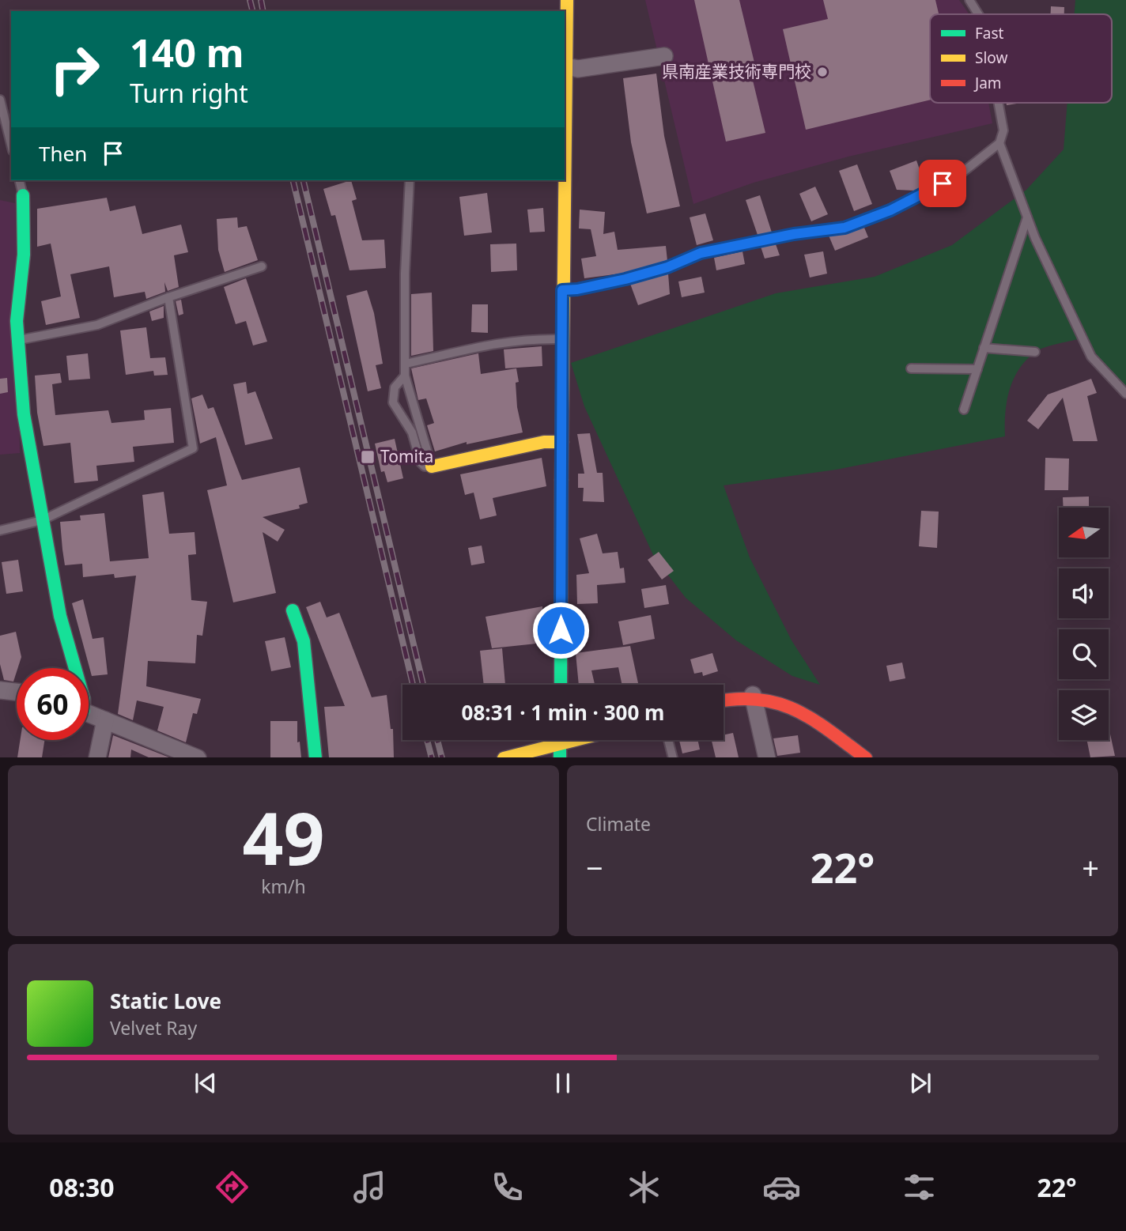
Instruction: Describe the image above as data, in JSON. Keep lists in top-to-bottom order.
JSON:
{
  "places": {
    "other": ["県南産業技術専門校"],
    "transit": ["Tomita"]
  },
  "legend": ["Fast", "Slow", "Jam"],
  "north": "left",
  "page": {
    "turn": ["140 m", "Turn right"],
    "then": "Then",
    "limit": "60",
    "trip": "08:31 · 1 min · 300 m",
    "tile": [
      ["49", "km/h"],
      "Climate"
    ],
    "heat": ["−", "22°", "+"],
    "song": ["Static Love", "Velvet Ray"],
    "tabs": ["08:30", "22°"]
  }
}
